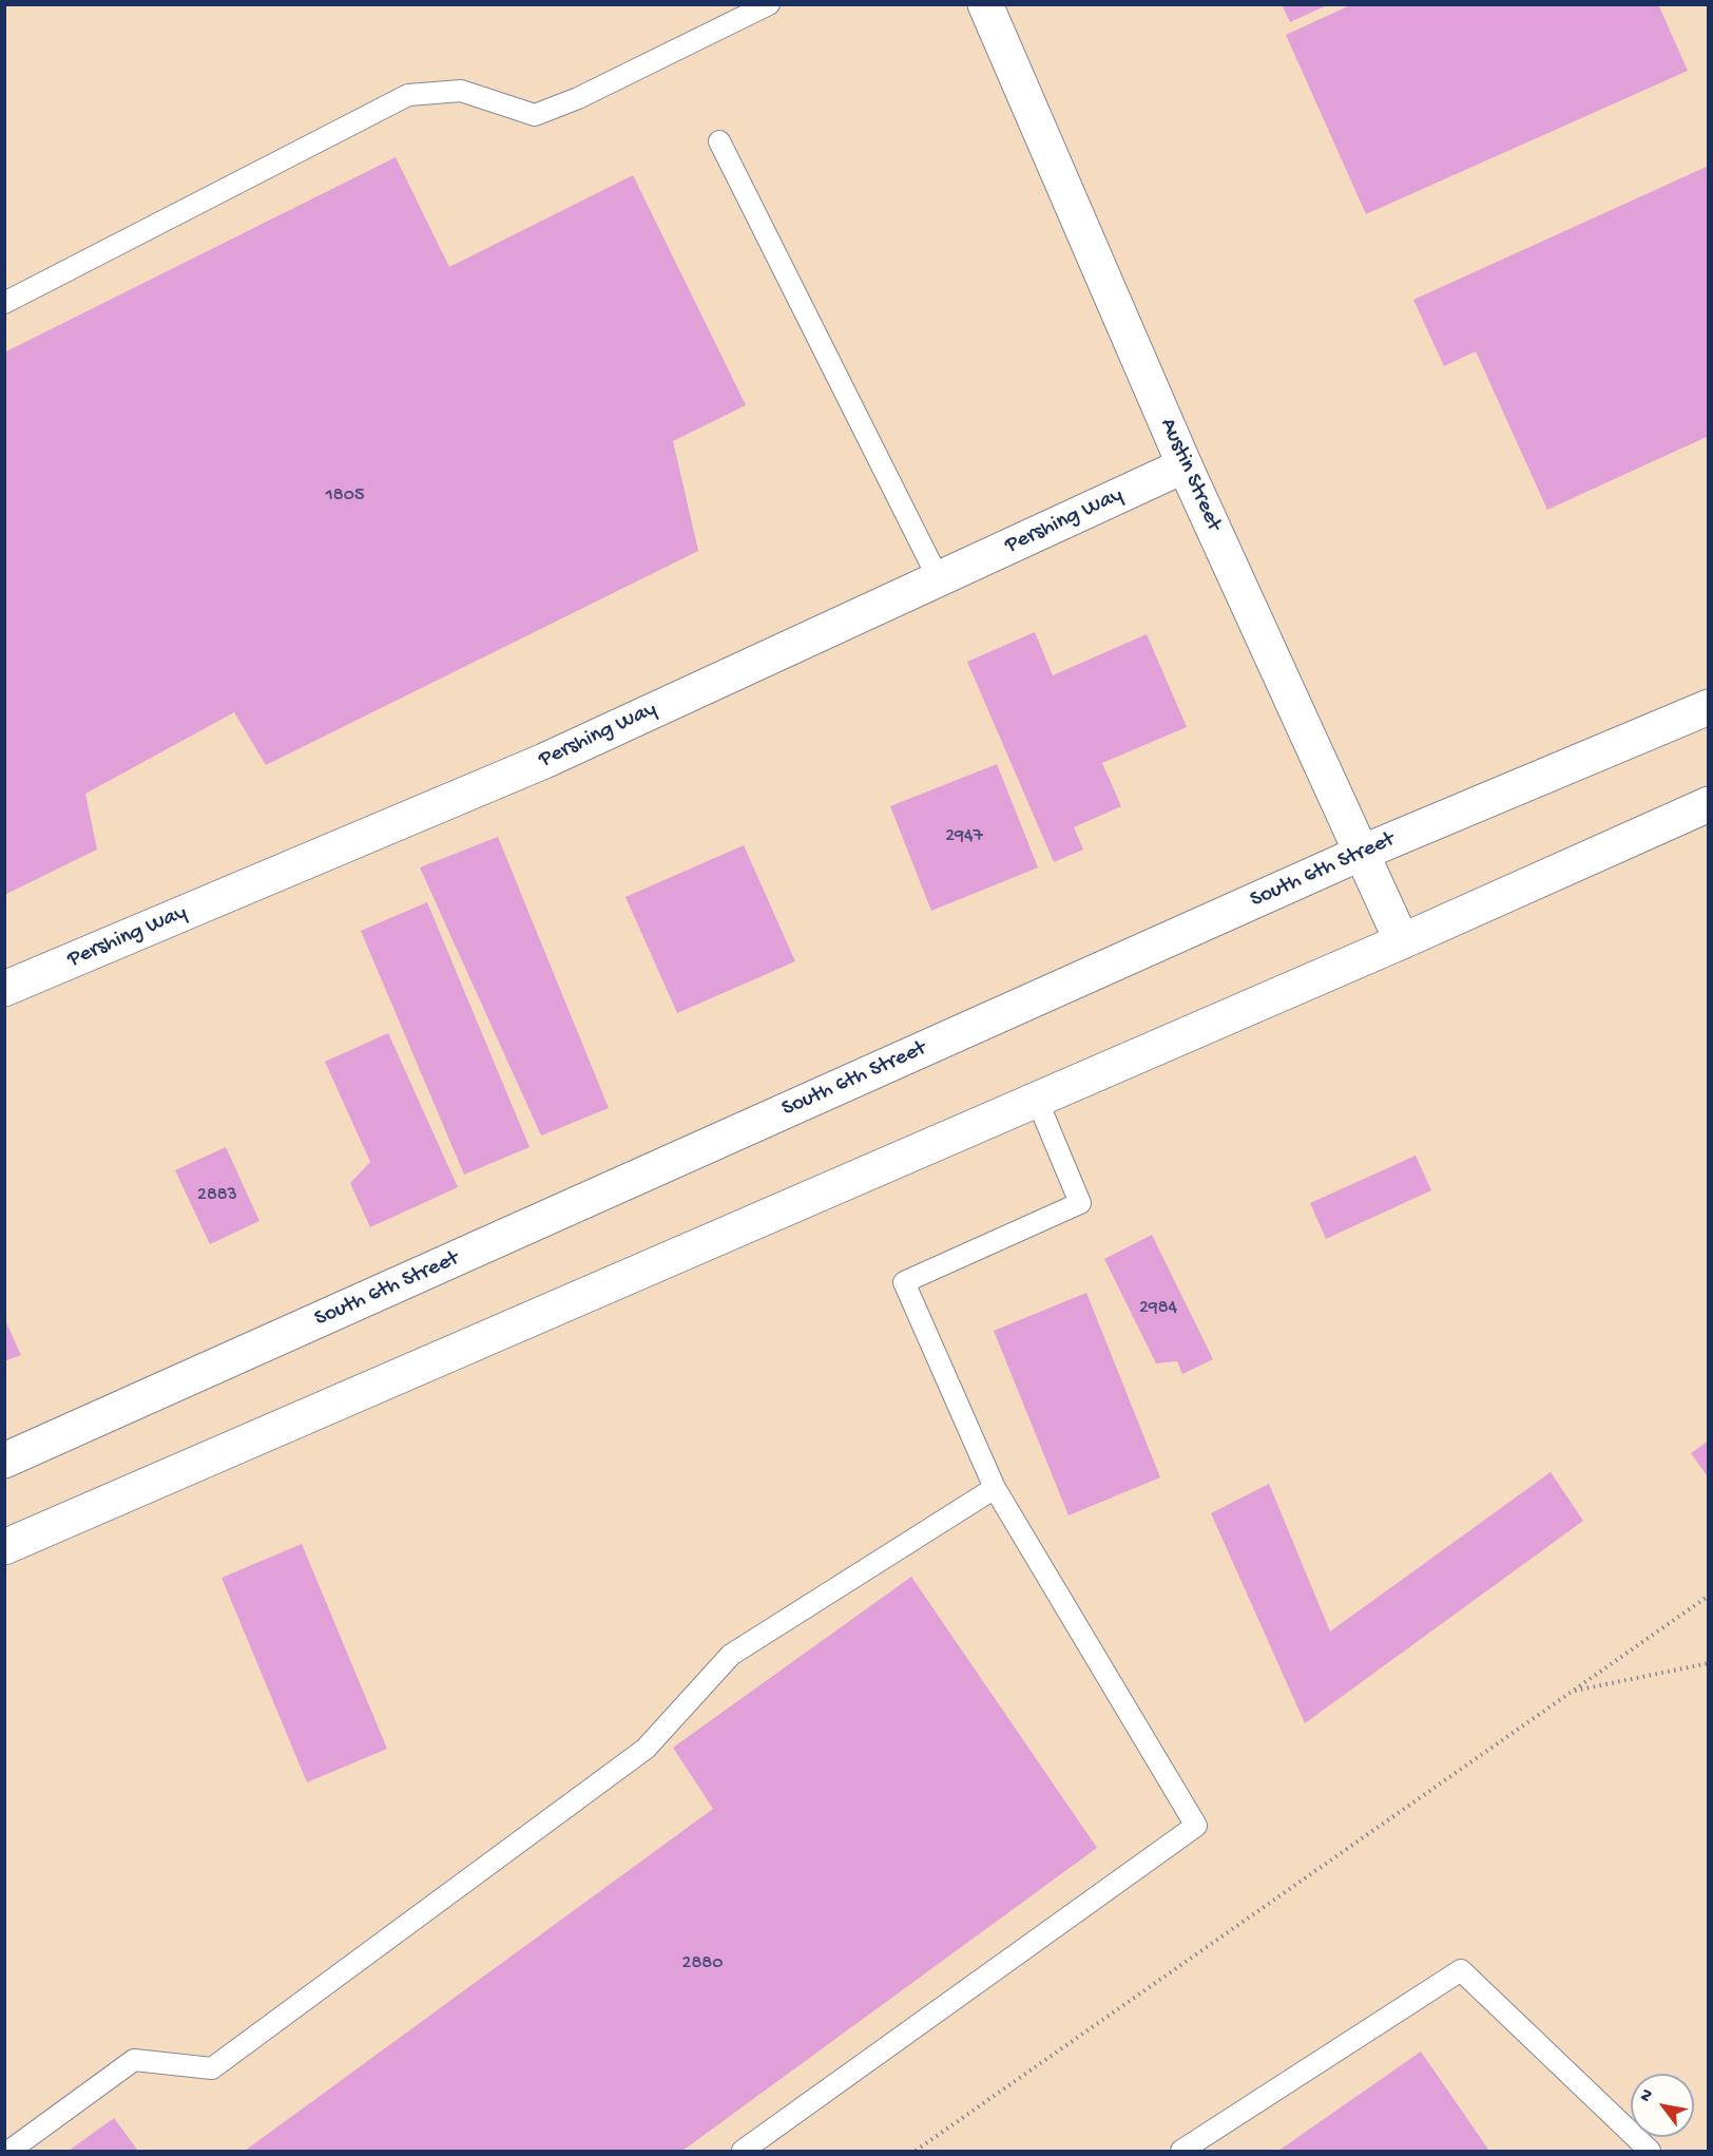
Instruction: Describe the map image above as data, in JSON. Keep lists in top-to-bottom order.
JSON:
{
  "streets": {
    "main road": ["Austin Street", "Pershing Way", "South 6th Street"]
  },
  "crossings": [
    ["Austin Street", "Pershing Way"],
    ["Austin Street", "South 6th Street"]
  ],
  "house_numbers": [
    "1805",
    "2947",
    "2883",
    "2984",
    "2880"
  ],
  "north": "top left"
}
